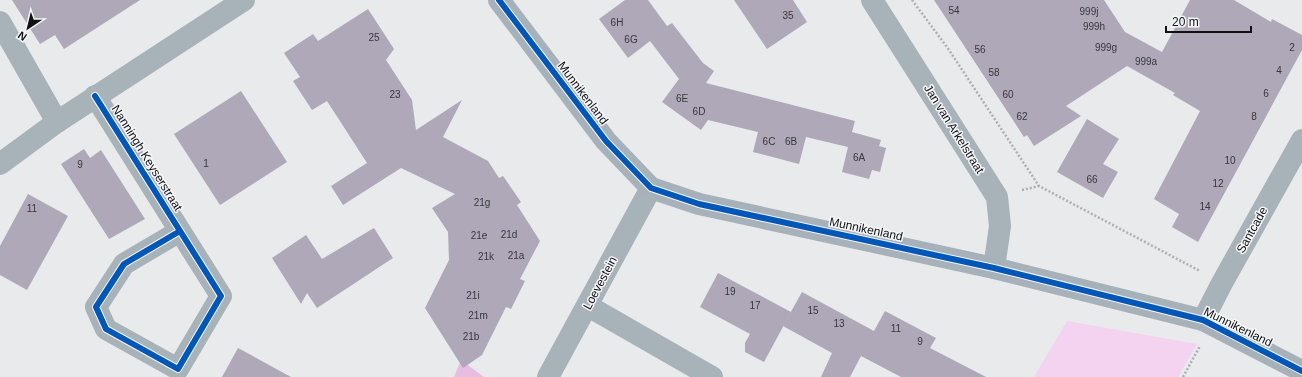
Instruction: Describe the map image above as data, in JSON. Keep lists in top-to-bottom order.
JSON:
{
  "streets": {
    "street": [
      "Munnikenland",
      "Jan van Arkelstraat",
      "Nanningh Keyserstraat",
      "Santcade",
      "Loevestein"
    ]
  },
  "crossings": [
    ["Munnikenland", "Jan van Arkelstraat"],
    ["Munnikenland", "Santcade"],
    ["Munnikenland", "Loevestein"]
  ],
  "house_numbers": [
    "54",
    "999j",
    "35",
    "6H",
    "999h",
    "25",
    "6G",
    "999g",
    "2",
    "56",
    "999a",
    "4",
    "58",
    "6",
    "23",
    "60",
    "6E",
    "6D",
    "62",
    "8",
    "6C",
    "6B",
    "6A",
    "10",
    "1",
    "9",
    "66",
    "12",
    "21g",
    "14",
    "11",
    "21d",
    "21e",
    "21a",
    "21k",
    "19",
    "21i",
    "17",
    "15",
    "21m",
    "13",
    "11",
    "21b",
    "9"
  ],
  "scale_bar": "20 m",
  "north": "bottom left"
}
